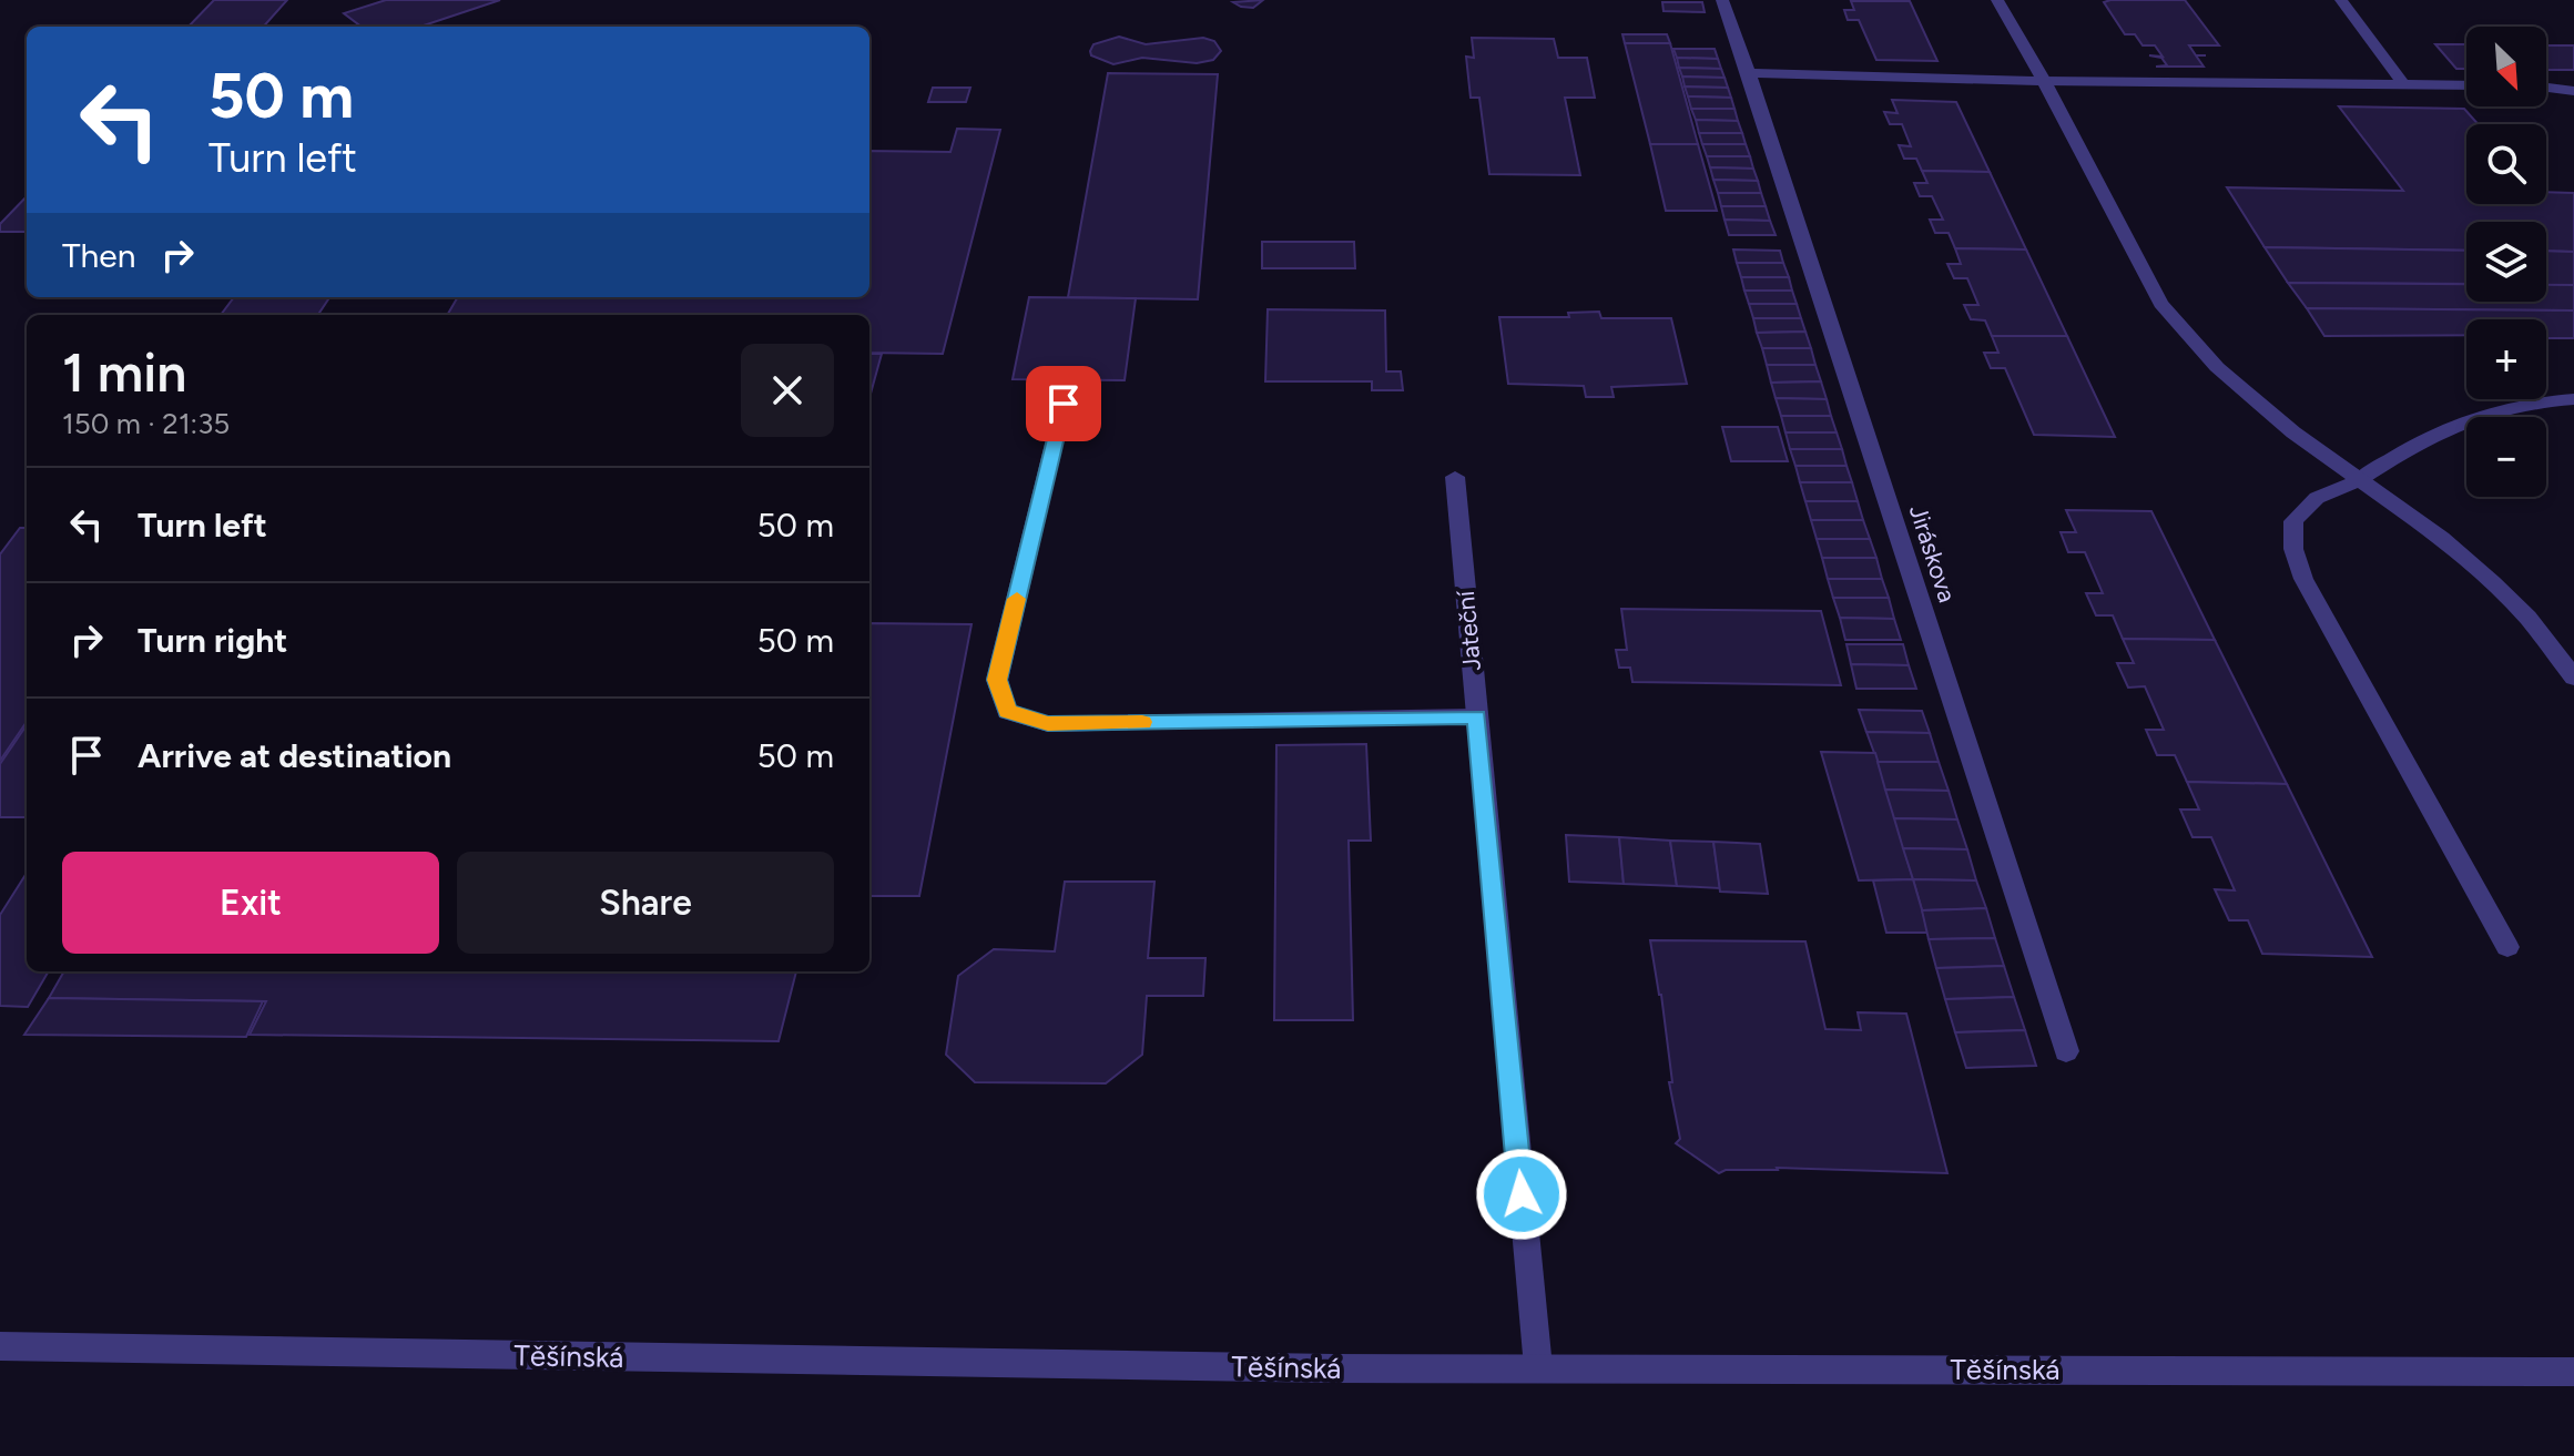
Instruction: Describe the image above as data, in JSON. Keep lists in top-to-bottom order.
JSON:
{
  "streets": {
    "street": ["Jiráskova", "Jateční", "Těšínská"]
  },
  "crossings": [
    ["Jateční", "Těšínská"]
  ],
  "north": "bottom right",
  "page": {
    "map_buttons": ["+", "−"],
    "turn": ["50 m", "Turn left"],
    "then": "Then",
    "heading": ["1 min", "150 m · 21:35"],
    "list": [
      {
        "name": "Turn left",
        "value": "50 m"
      },
      {
        "name": "Turn right",
        "value": "50 m"
      },
      {
        "name": "Arrive at destination",
        "value": "50 m"
      }
    ],
    "buttons": ["Exit", "Share"]
  }
}
